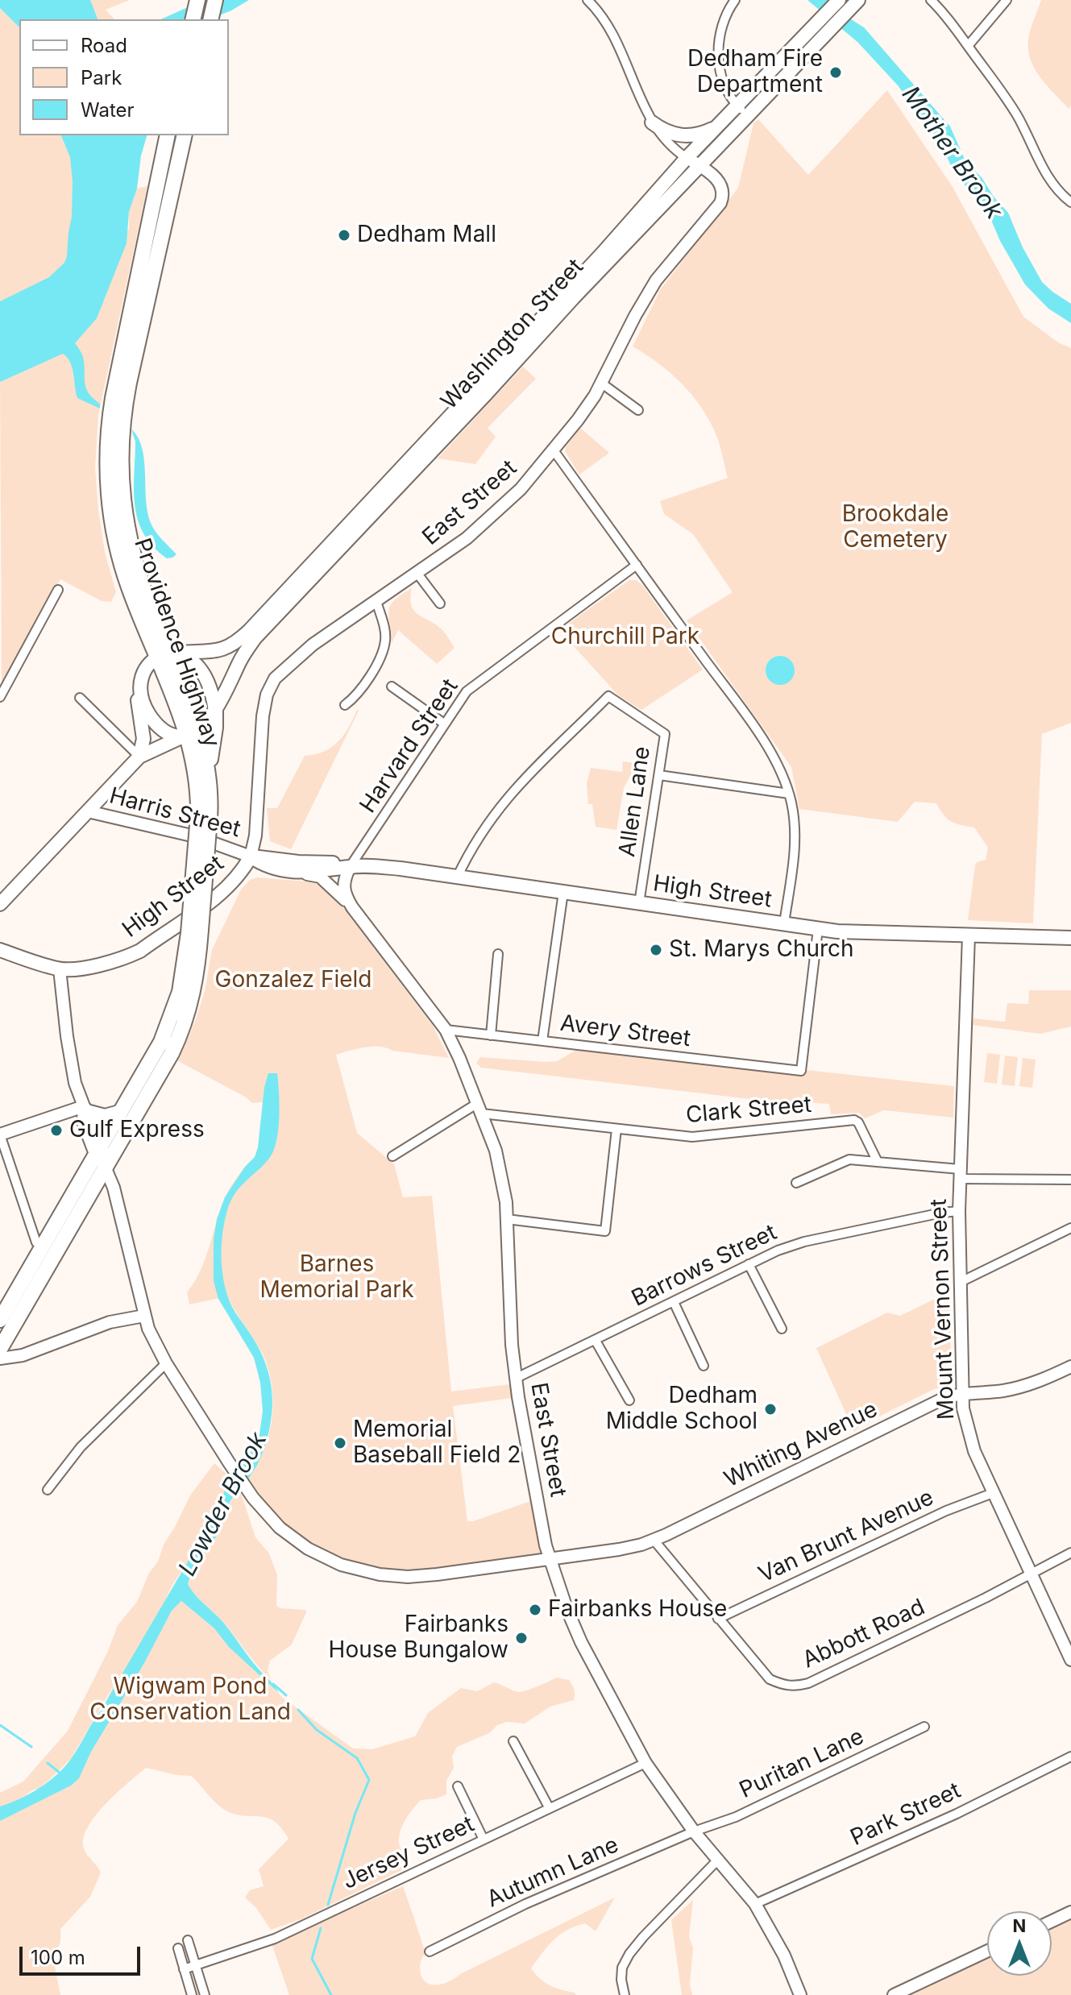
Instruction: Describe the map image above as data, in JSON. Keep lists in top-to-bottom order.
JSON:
{
  "streets": {
    "highway": ["Providence Highway"],
    "main road": ["Washington Street", "High Street"],
    "street": [
      "East Street",
      "Harvard Street",
      "Allen Lane",
      "Harris Street",
      "Avery Street",
      "Clark Street",
      "Barrows Street",
      "Mount Vernon Street",
      "Whiting Avenue",
      "Van Brunt Avenue",
      "Abbott Road",
      "Puritan Lane",
      "Park Street",
      "Jersey Street",
      "Autumn Lane"
    ]
  },
  "crossings": [
    ["Washington Street", "East Street"],
    ["Washington Street", "Providence Highway"],
    ["East Street", "Harvard Street"],
    ["East Street", "Harris Street"],
    ["East Street", "High Street"],
    ["East Street", "Avery Street"],
    ["East Street", "Clark Street"],
    ["East Street", "Barrows Street"],
    ["East Street", "Whiting Avenue"],
    ["East Street", "Puritan Lane"],
    ["East Street", "Park Street"],
    ["East Street", "Jersey Street"],
    ["East Street", "Autumn Lane"],
    ["Providence Highway", "Whiting Avenue"],
    ["Harvard Street", "High Street"],
    ["Allen Lane", "High Street"],
    ["Harris Street", "High Street"],
    ["High Street", "Avery Street"],
    ["High Street", "Mount Vernon Street"],
    ["High Street", "Whiting Avenue"],
    ["Barrows Street", "Mount Vernon Street"],
    ["Mount Vernon Street", "Whiting Avenue"],
    ["Mount Vernon Street", "Van Brunt Avenue"],
    ["Mount Vernon Street", "Abbott Road"],
    ["Whiting Avenue", "Abbott Road"],
    ["Van Brunt Avenue", "Abbott Road"],
    ["Puritan Lane", "Autumn Lane"]
  ],
  "water": ["Mother Brook", "Lowder Brook"],
  "parks": [
    "Brookdale Cemetery",
    "Churchill Park",
    "Gonzalez Field",
    "Barnes Memorial Park",
    "Wigwam Pond Conservation Land"
  ],
  "places": [
    "Dedham Fire Department",
    "Dedham Mall",
    "St. Marys Church",
    "Gulf Express",
    "Dedham Middle School",
    "Memorial Baseball Field 2",
    "Fairbanks House",
    "Fairbanks House Bungalow"
  ],
  "legend": ["Road", "Park", "Water"],
  "scale_bar": "100 m",
  "north": "top"
}
